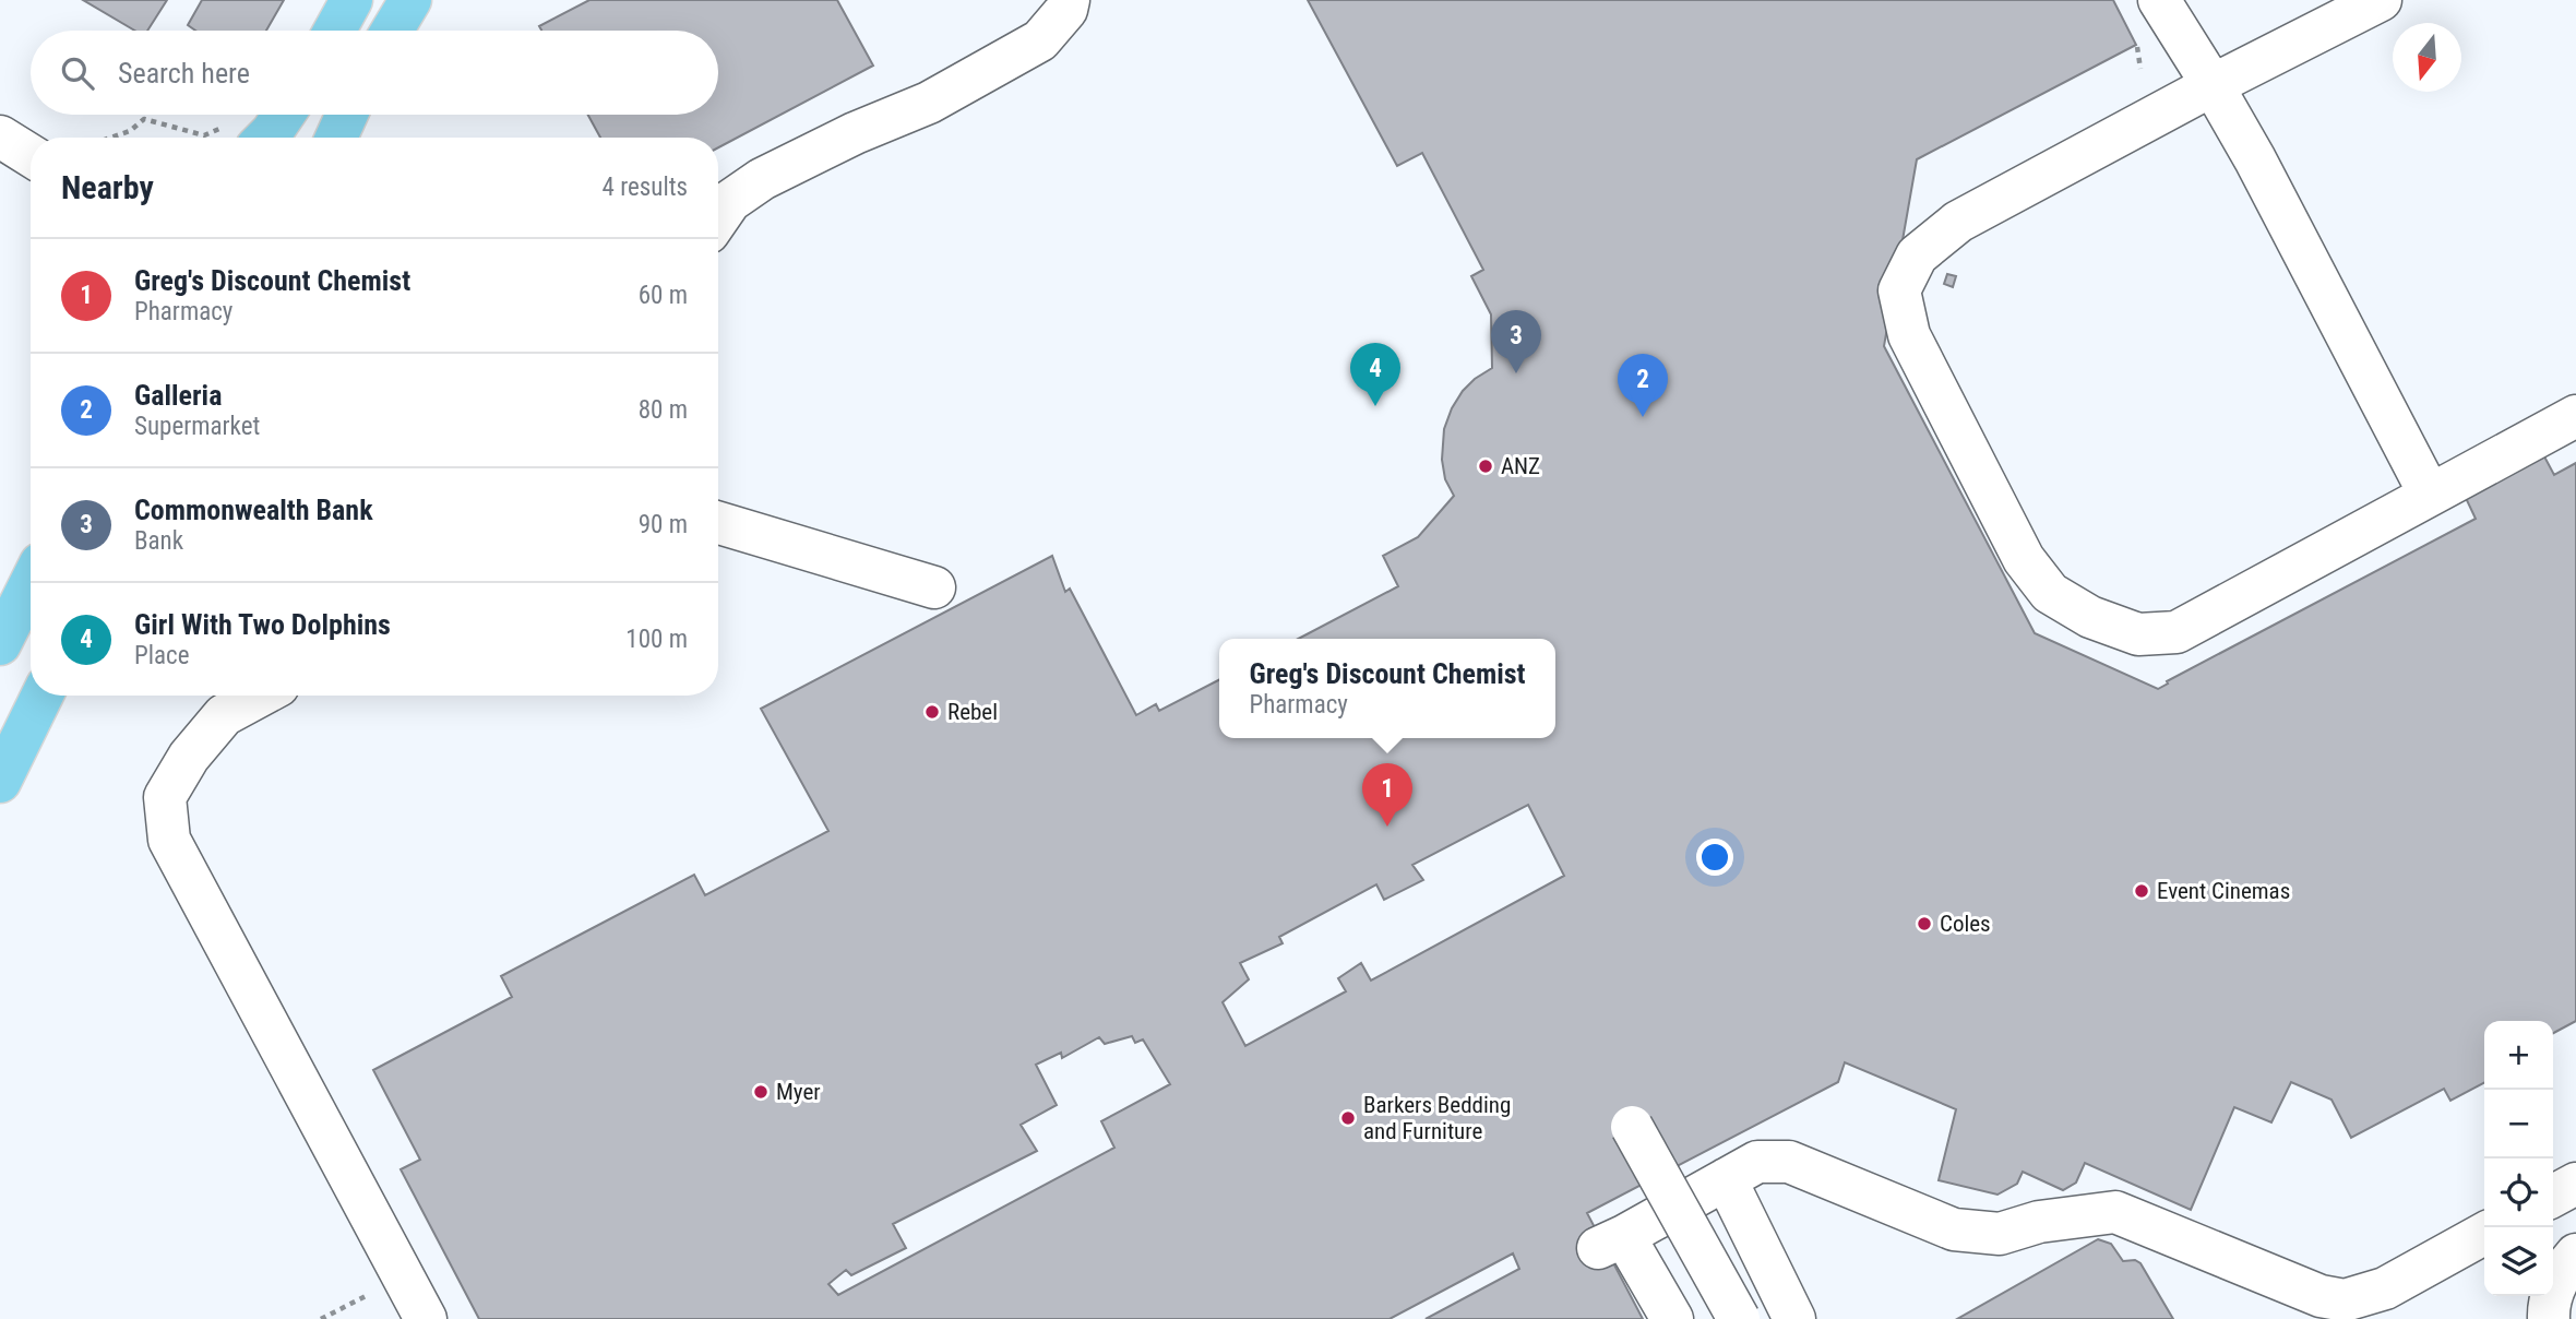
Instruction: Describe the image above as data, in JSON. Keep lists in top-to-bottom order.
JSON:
{
  "places": [
    "ANZ",
    "Rebel",
    "Event Cinemas",
    "Coles",
    "Myer",
    "Barkers Bedding and Furniture"
  ],
  "north": "bottom",
  "page": {
    "search": "Search here",
    "heading": ["Nearby", "4 results"],
    "list": [
      {
        "mark": "1",
        "name": "Greg's Discount Chemist",
        "note": "Pharmacy",
        "value": "60 m"
      },
      {
        "mark": "2",
        "name": "Galleria",
        "note": "Supermarket",
        "value": "80 m"
      },
      {
        "mark": "3",
        "name": "Commonwealth Bank",
        "note": "Bank",
        "value": "90 m"
      },
      {
        "mark": "4",
        "name": "Girl With Two Dolphins",
        "note": "Place",
        "value": "100 m"
      }
    ],
    "pins": [
      "3",
      "4",
      "2",
      "1"
    ],
    "popup": ["Greg's Discount Chemist", "Pharmacy"],
    "map_buttons": ["+", "−"]
  }
}
